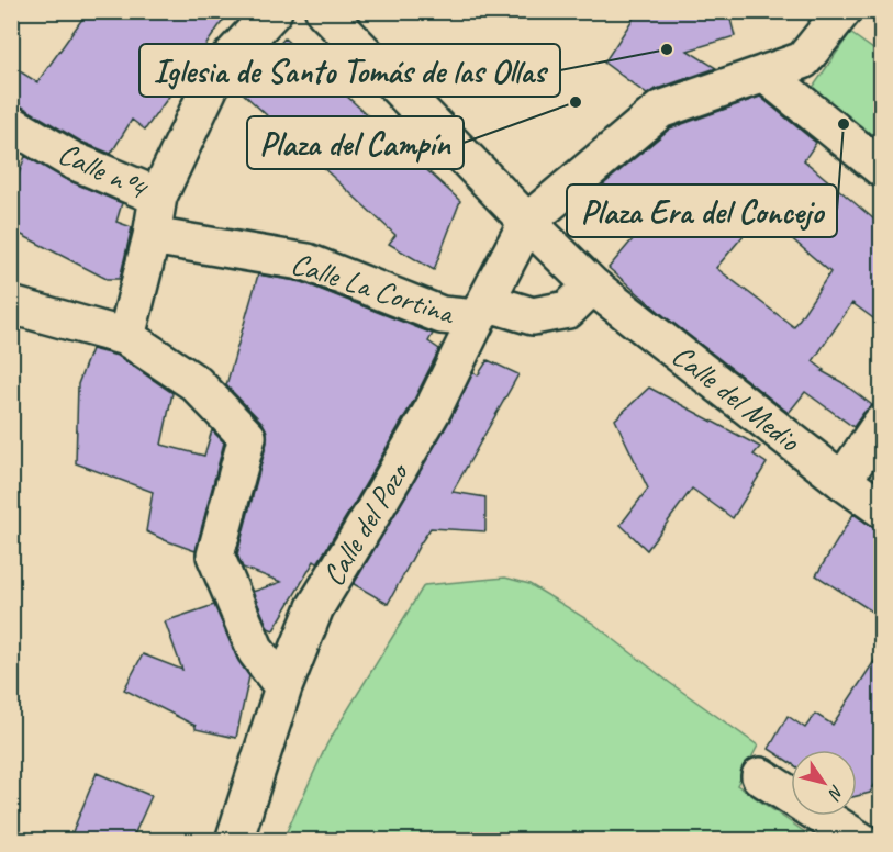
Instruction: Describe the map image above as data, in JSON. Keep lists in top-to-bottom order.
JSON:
{
  "streets": {
    "street": [
      "Calle nº4",
      "Calle La Cortina",
      "Calle del Medio",
      "Calle del Pozo"
    ]
  },
  "crossings": [
    ["Calle La Cortina", "Calle del Pozo"],
    ["Calle del Medio", "Calle del Pozo"]
  ],
  "places": ["Iglesia de Santo Tomás de las Ollas", "Plaza del Campín", "Plaza Era del Concejo"],
  "north": "bottom right"
}
